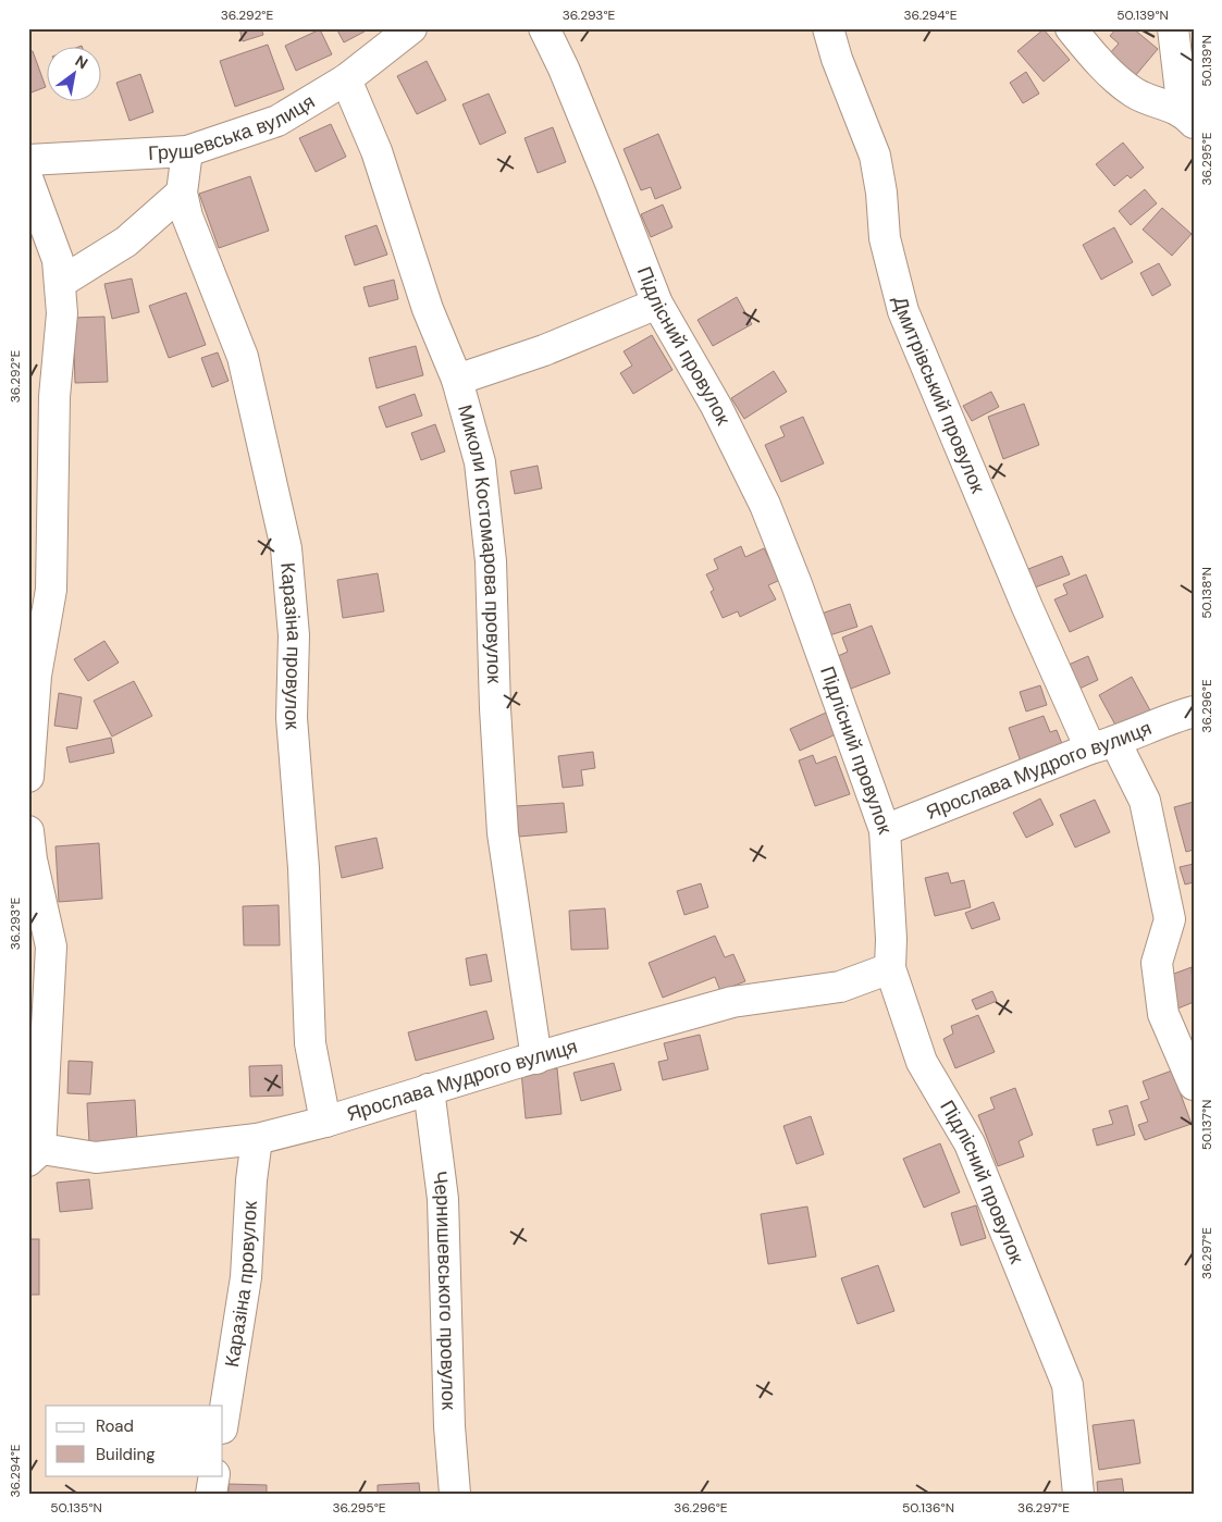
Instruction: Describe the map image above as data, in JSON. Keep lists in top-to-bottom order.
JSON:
{
  "streets": {
    "street": [
      "Грушевська вулиця",
      "Підлісний провулок",
      "Дмитрівський провулок",
      "Миколи Костомарова провулок",
      "Каразіна провулок",
      "Ярослава Мудрого вулиця",
      "Чернишевського провулок"
    ]
  },
  "crossings": [
    ["Грушевська вулиця", "Миколи Костомарова провулок"],
    ["Грушевська вулиця", "Каразіна провулок"],
    ["Підлісний провулок", "Ярослава Мудрого вулиця"],
    ["Дмитрівський провулок", "Ярослава Мудрого вулиця"],
    ["Миколи Костомарова провулок", "Ярослава Мудрого вулиця"],
    ["Каразіна провулок", "Ярослава Мудрого вулиця"],
    ["Ярослава Мудрого вулиця", "Чернишевського провулок"]
  ],
  "legend": ["Road", "Building"],
  "north": "top right",
  "coordinates": [
    "36.292°E",
    "36.293°E",
    "36.294°E",
    "50.139°N",
    "36.295°E",
    "50.138°N",
    "36.296°E",
    "50.137°N",
    "36.297°E",
    "50.135°N",
    "50.136°N"
  ]
}
